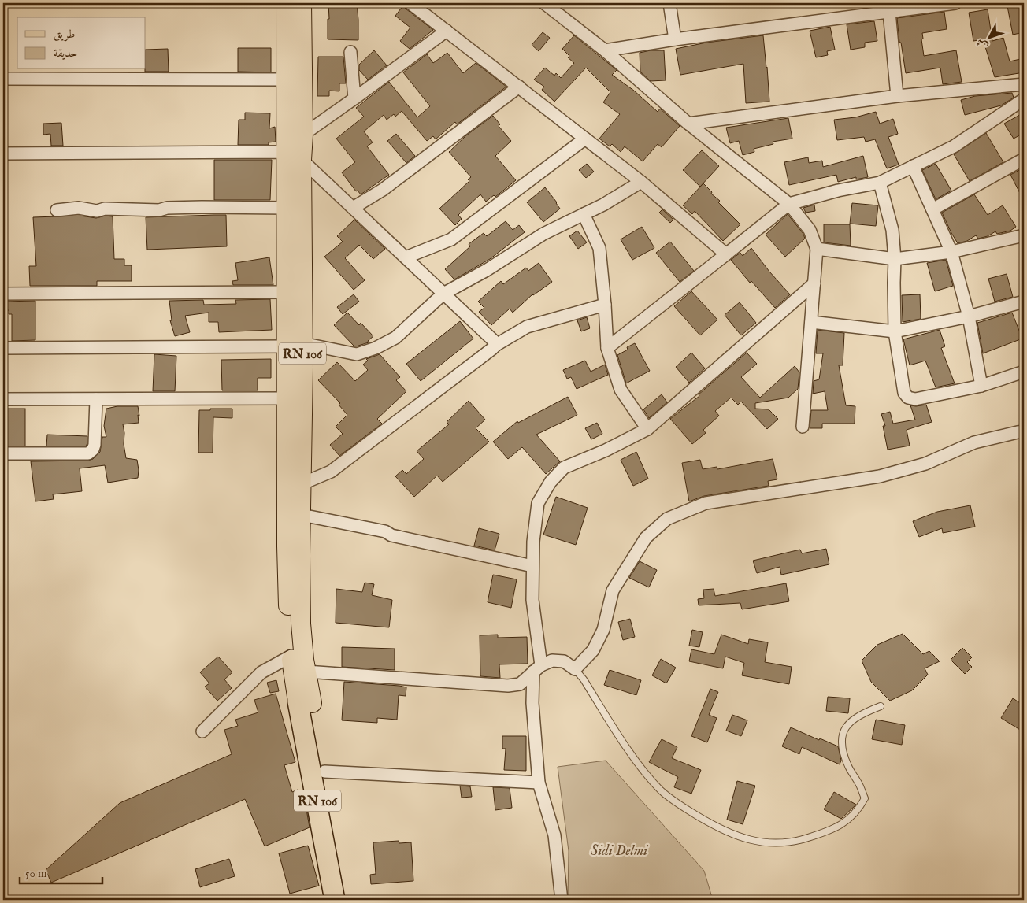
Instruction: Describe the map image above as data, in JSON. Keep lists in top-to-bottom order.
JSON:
{
  "streets": {
    "highway": ["RN 106"]
  },
  "parks": ["Sidi Delmi"],
  "legend": ["طريق", "حديقة"],
  "scale_bar": "50 m",
  "north": "bottom left"
}
